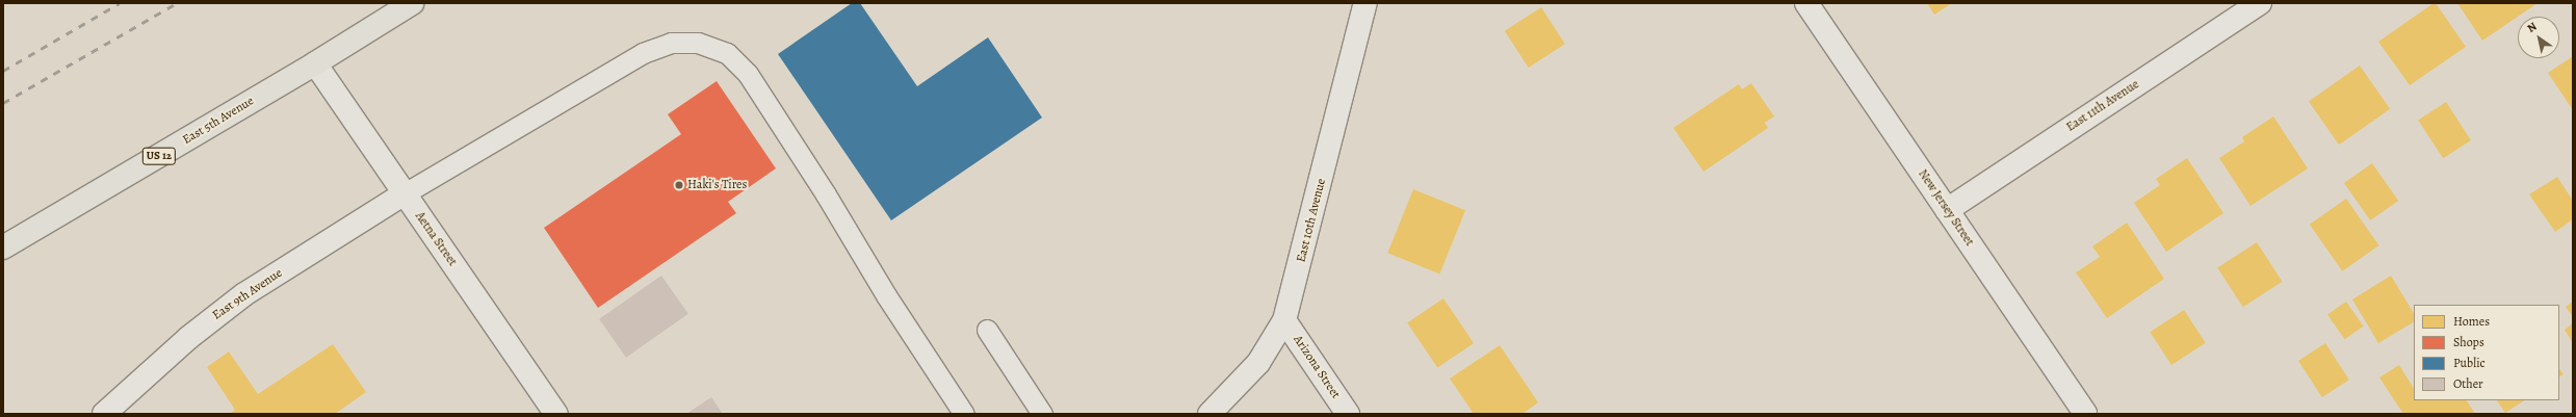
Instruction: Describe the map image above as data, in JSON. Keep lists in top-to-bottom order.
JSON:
{
  "streets": {
    "main road": ["East 5th Avenue", "US 12"],
    "street": [
      "East 11th Avenue",
      "New Jersey Street",
      "East 10th Avenue",
      "Aetna Street",
      "East 9th Avenue",
      "Arizona Street"
    ]
  },
  "crossings": [
    ["East 11th Avenue", "New Jersey Street"],
    ["East 5th Avenue", "Aetna Street"],
    ["East 10th Avenue", "Arizona Street"],
    ["Aetna Street", "East 9th Avenue"]
  ],
  "places": ["Haki's Tires"],
  "legend": [
    "Homes",
    "Shops",
    "Public",
    "Other"
  ],
  "north": "top left"
}
